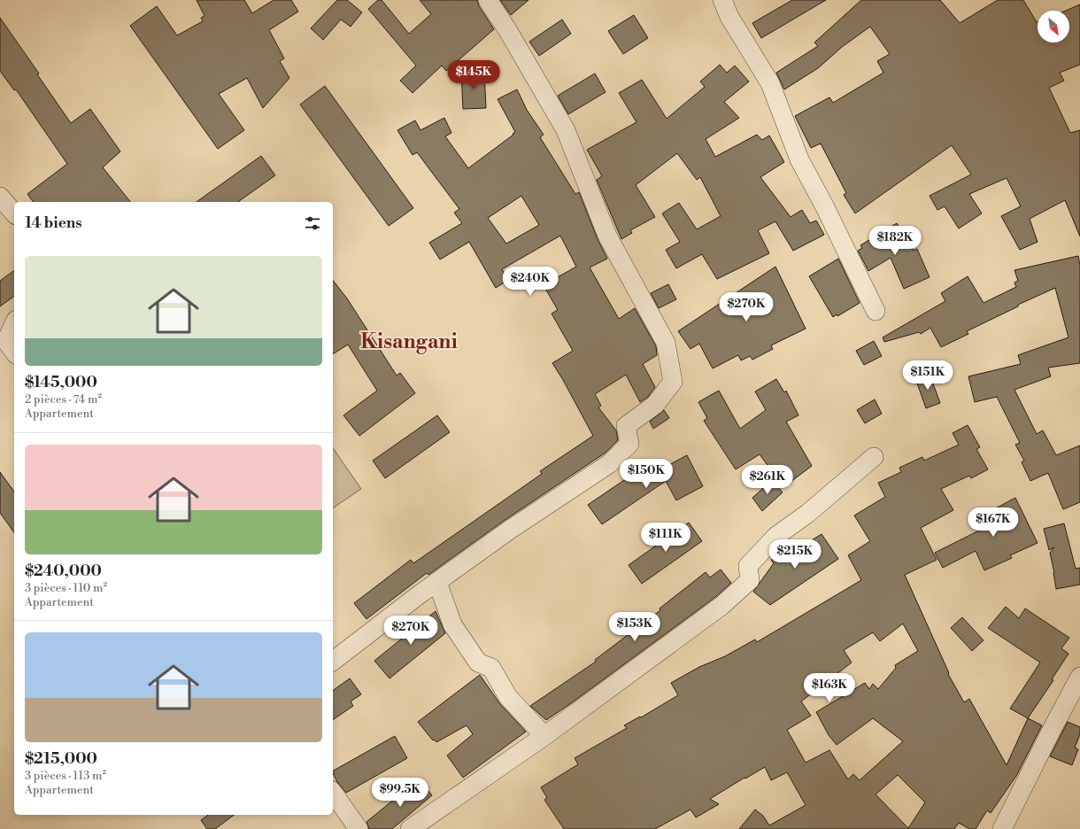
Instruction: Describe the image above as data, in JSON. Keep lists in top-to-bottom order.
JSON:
{
  "districts": ["Kisangani"],
  "north": "bottom right",
  "page": {
    "price": [
      "$145K",
      "$182K",
      "$240K",
      "$270K",
      "$151K",
      "$150K",
      "$261K",
      "$167K",
      "$111K",
      "$215K",
      "$153K",
      "$270K",
      "$163K",
      "$99.5K"
    ],
    "heading": "14 biens",
    "list": [
      {
        "name": "$145,000",
        "note": "2 pièces · 74 m² · Appartement"
      },
      {
        "name": "$240,000",
        "note": "3 pièces · 110 m² · Appartement"
      },
      {
        "name": "$215,000",
        "note": "3 pièces · 113 m² · Appartement"
      }
    ]
  }
}
